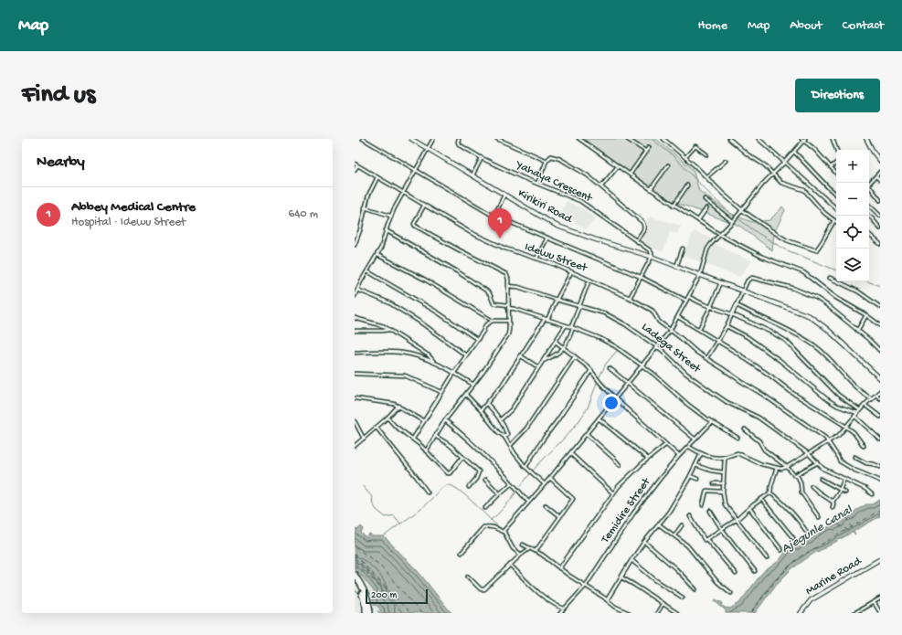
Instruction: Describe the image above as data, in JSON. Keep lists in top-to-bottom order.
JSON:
{
  "streets": {
    "main road": ["Kirikiri Road", "Marine Road"],
    "street": [
      "Yahaya Crescent",
      "Idewu Street",
      "Ladega Street",
      "Temidire Street"
    ]
  },
  "crossings": [
    ["Yahaya Crescent", "Kirikiri Road"]
  ],
  "water": ["Ajegunle Canal"],
  "scale_bar": "200 m",
  "page": {
    "header": "Map",
    "nav": [
      "Home",
      "Map",
      "About",
      "Contact"
    ],
    "buttons": "Directions",
    "title": "Find us",
    "heading": "Nearby",
    "map_buttons": ["+", "−"],
    "list": [
      {
        "mark": "1",
        "name": "Abbey Medical Centre",
        "note": "Hospital · Idewu Street",
        "value": "640 m"
      }
    ],
    "pins": "1",
    "scale": "200 m"
  }
}
